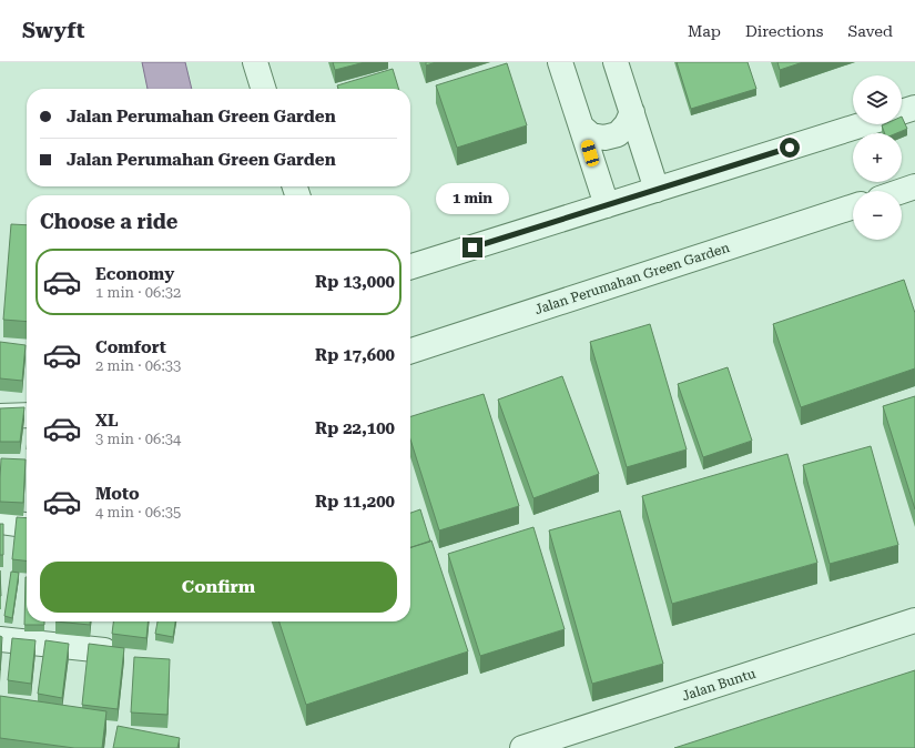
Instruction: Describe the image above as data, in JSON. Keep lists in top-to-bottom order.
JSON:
{
  "streets": {
    "street": ["Jalan Perumahan Green Garden", "Jalan Buntu"]
  },
  "page": {
    "header": "Swyft",
    "nav": ["Map", "Directions", "Saved"],
    "map_buttons": ["+", "−"],
    "banner": ["Jalan Perumahan Green Garden", "Jalan Perumahan Green Garden"],
    "bubble": "1 min",
    "heading": "Choose a ride",
    "list": [
      {
        "name": "Economy",
        "note": "1 min · 06:32",
        "value": "Rp 13,000"
      },
      {
        "name": "Comfort",
        "note": "2 min · 06:33",
        "value": "Rp 17,600"
      },
      {
        "name": "XL",
        "note": "3 min · 06:34",
        "value": "Rp 22,100"
      },
      {
        "name": "Moto",
        "note": "4 min · 06:35",
        "value": "Rp 11,200"
      }
    ],
    "buttons": "Confirm"
  }
}
